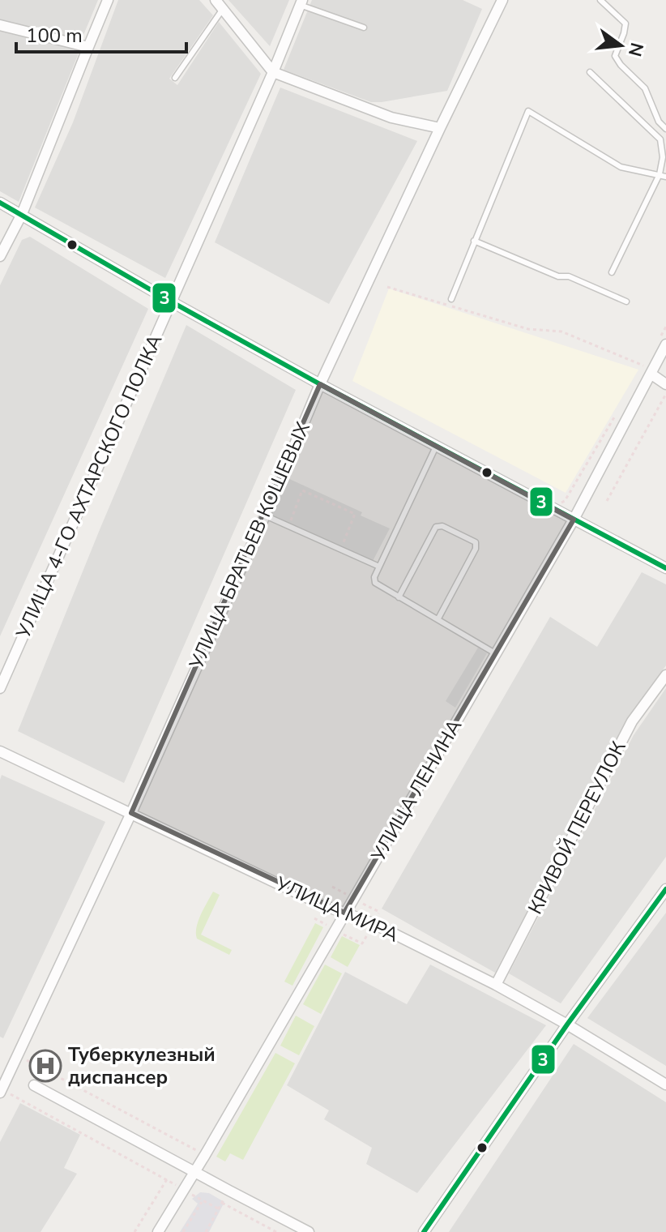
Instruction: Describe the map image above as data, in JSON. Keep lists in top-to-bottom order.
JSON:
{
  "streets": {
    "street": [
      "УЛИЦА 4-ГО АХТАРСКОГО ПОЛКА",
      "УЛИЦА БРАТЬЕВ КОШЕВЫХ",
      "УЛИЦА ЛЕНИНА",
      "КРИВОЙ ПЕРЕУЛОК",
      "УЛИЦА МИРА"
    ]
  },
  "crossings": [
    ["УЛИЦА БРАТЬЕВ КОШЕВЫХ", "УЛИЦА МИРА"],
    ["УЛИЦА ЛЕНИНА", "УЛИЦА МИРА"],
    ["КРИВОЙ ПЕРЕУЛОК", "УЛИЦА МИРА"]
  ],
  "places": {
    "hospital": ["Туберкулезный диспансер"]
  },
  "lines": ["transit line 3"],
  "scale_bar": "100 m",
  "north": "right"
}
